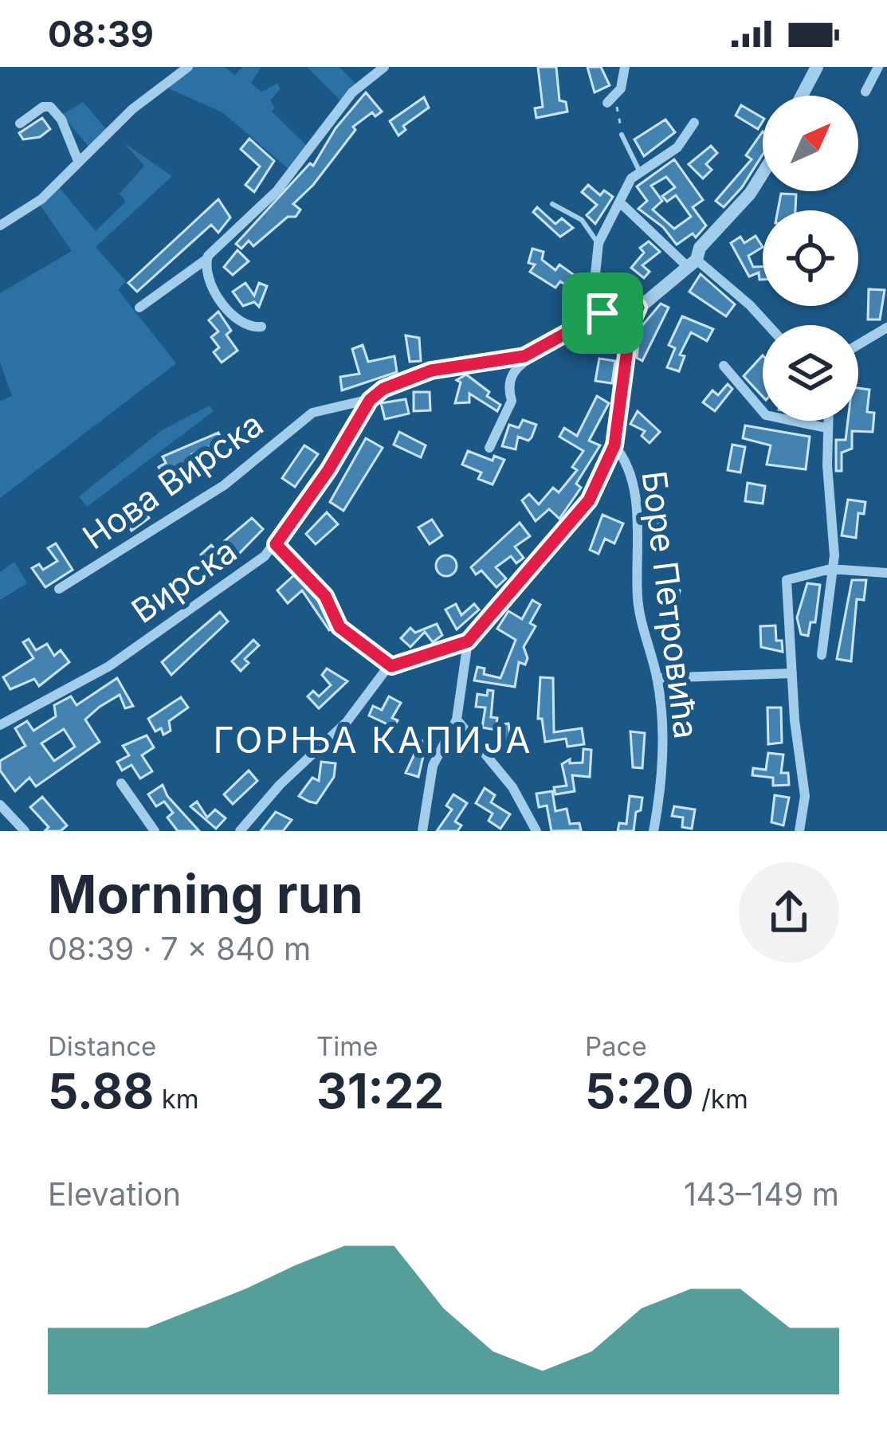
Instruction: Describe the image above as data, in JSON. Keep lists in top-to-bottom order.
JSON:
{
  "streets": {
    "street": ["Нова Вирска", "Вирска", "Боре Петровића"]
  },
  "crossings": [
    ["Нова Вирска", "Вирска"]
  ],
  "districts": ["ГОРЊА КАПИЈА"],
  "north": "top right",
  "page": {
    "status": "08:39",
    "heading": ["Morning run", "08:39 · 7 × 840 m"],
    "stats": [
      ["Distance", "5.88 km"],
      ["Time", "31:22"],
      ["Pace", "5:20 /km"]
    ],
    "chart": ["Elevation", "143–149 m"]
  }
}
